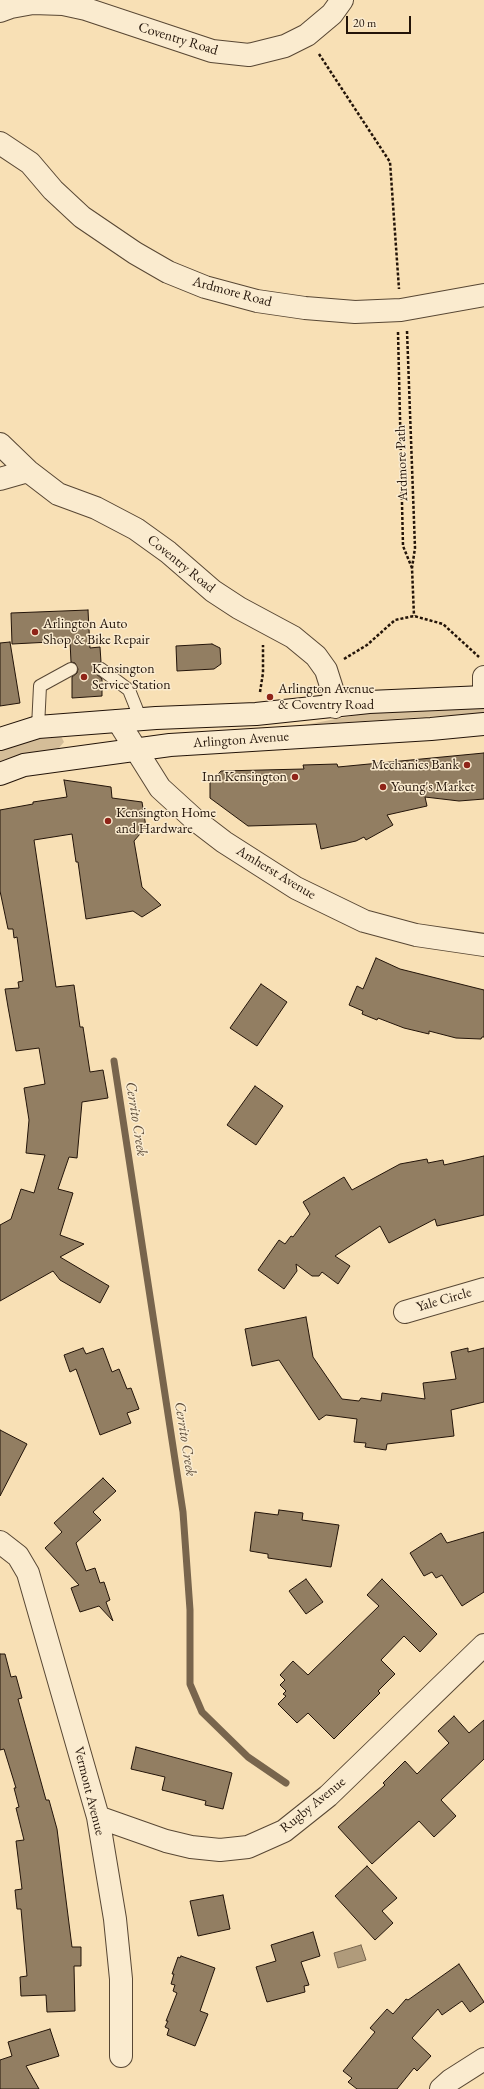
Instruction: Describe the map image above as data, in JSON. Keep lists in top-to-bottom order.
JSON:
{
  "streets": {
    "street": [
      "Coventry Road",
      "Ardmore Road",
      "Arlington Avenue",
      "Amherst Avenue",
      "Yale Circle",
      "Vermont Avenue",
      "Rugby Avenue"
    ],
    "path": ["Ardmore Path"]
  },
  "crossings": [
    ["Coventry Road", "Arlington Avenue"],
    ["Ardmore Road", "Ardmore Path"],
    ["Arlington Avenue", "Amherst Avenue"],
    ["Vermont Avenue", "Rugby Avenue"]
  ],
  "water": ["Cerrito Creek"],
  "places": [
    "Arlington Auto Shop & Bike Repair",
    "Kensington Service Station",
    "Arlington Avenue & Coventry Road",
    "Mechanics Bank",
    "Inn Kensington",
    "Young's Market",
    "Kensington Home and Hardware"
  ],
  "scale_bar": "20 m"
}
